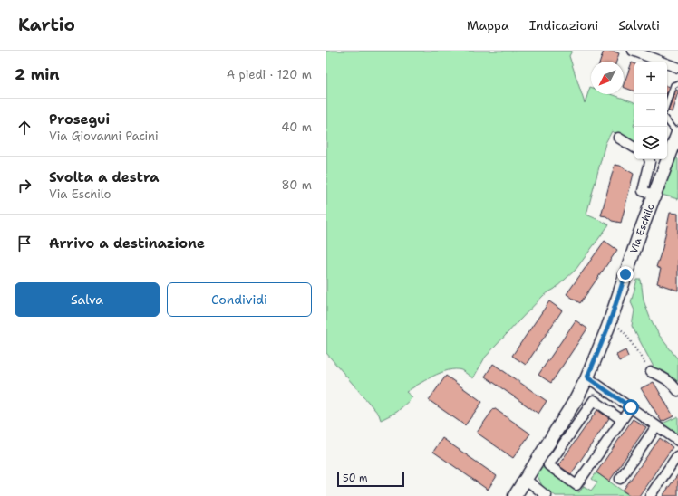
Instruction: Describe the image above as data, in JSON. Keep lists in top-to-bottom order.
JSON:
{
  "streets": {
    "main road": ["Via Eschilo"]
  },
  "scale_bar": "50 m",
  "north": "bottom left",
  "page": {
    "header": "Kartio",
    "nav": ["Mappa", "Indicazioni", "Salvati"],
    "heading": ["2 min", "A piedi · 120 m"],
    "map_buttons": ["+", "−"],
    "list": [
      ["Prosegui", "Via Giovanni Pacini", "40 m"],
      ["Svolta a destra", "Via Eschilo", "80 m"],
      "Arrivo a destinazione"
    ],
    "buttons": ["Salva", "Condividi"],
    "scale": "50 m"
  }
}
